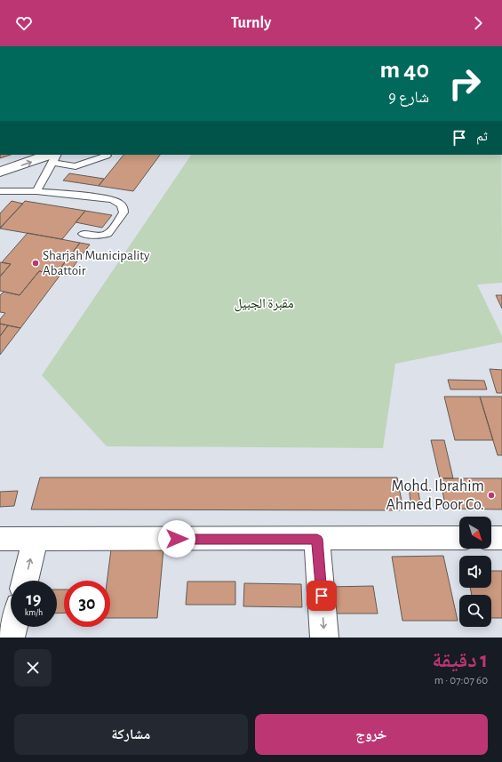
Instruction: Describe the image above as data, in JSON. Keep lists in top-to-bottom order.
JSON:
{
  "parks": ["مقبرة الجبيل"],
  "places": ["Sharjah Municipality Abattoir", "Mohd. Ibrahim Ahmed Poor Co."],
  "north": "bottom right",
  "page": {
    "header": "Turnly",
    "turn": ["40 m", "شارع 9"],
    "then": "ثم",
    "speed": "19 km/h",
    "limit": "30",
    "heading": ["1 دقيقة", "60 m · 07:07"],
    "buttons": ["خروج", "مشاركة"]
  }
}
